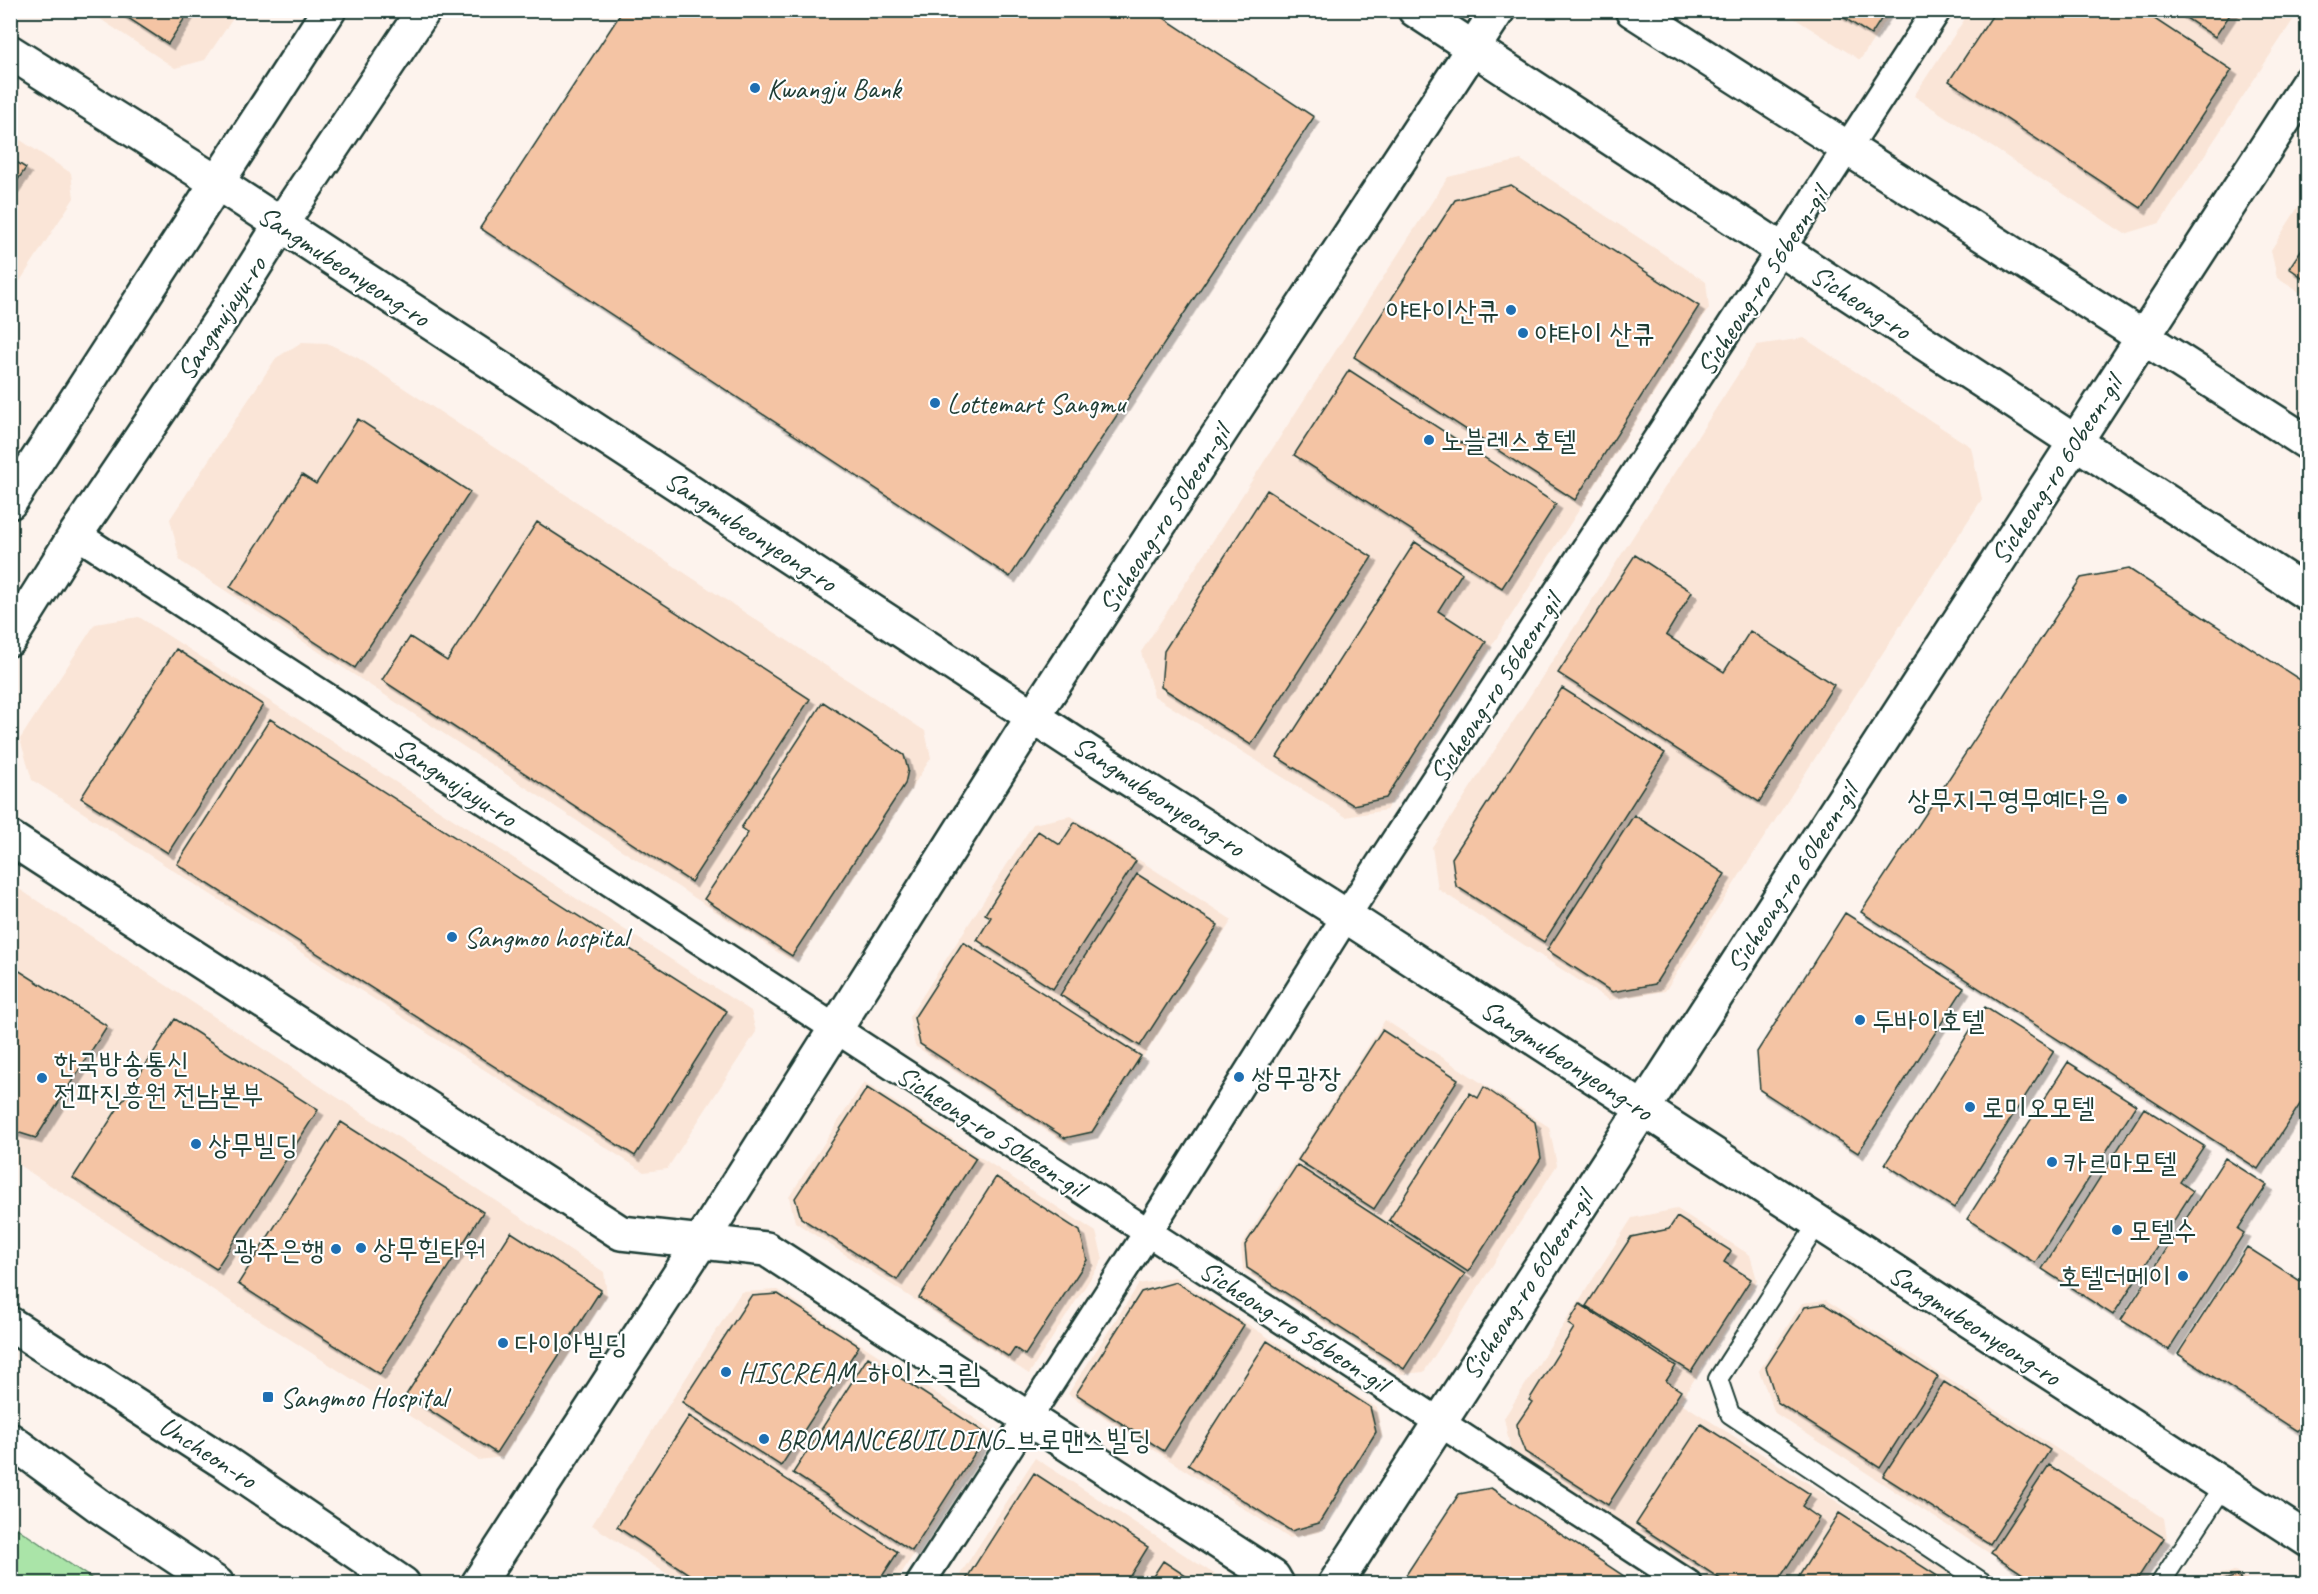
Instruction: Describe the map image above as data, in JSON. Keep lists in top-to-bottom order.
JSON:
{
  "streets": {
    "street": [
      "Sangmubeonyeong-ro",
      "Sicheong-ro 56beon-gil",
      "Sicheong-ro",
      "Sangmujayu-ro",
      "Sicheong-ro 60beon-gil",
      "Sicheong-ro 50beon-gil",
      "Uncheon-ro"
    ]
  },
  "crossings": [
    ["Sangmubeonyeong-ro", "Sicheong-ro 56beon-gil"],
    ["Sangmubeonyeong-ro", "Sangmujayu-ro"],
    ["Sangmubeonyeong-ro", "Sicheong-ro 60beon-gil"],
    ["Sangmubeonyeong-ro", "Sicheong-ro 50beon-gil"],
    ["Sicheong-ro 56beon-gil", "Sicheong-ro"],
    ["Sicheong-ro 56beon-gil", "Sicheong-ro 60beon-gil"],
    ["Sicheong-ro 56beon-gil", "Sicheong-ro 50beon-gil"],
    ["Sicheong-ro", "Sicheong-ro 60beon-gil"],
    ["Sicheong-ro", "Sicheong-ro 50beon-gil"],
    ["Sangmujayu-ro", "Sicheong-ro 50beon-gil"]
  ],
  "places": {
    "other": [
      "Kwangju Bank",
      "야타이산큐",
      "야타이 산큐",
      "Lottemart Sangmu",
      "노블레스호텔",
      "상무지구영무예다음",
      "Sangmoo hospital",
      "두바이호텔",
      "상무광장",
      "한국방송통신 전파진흥원 전남본부",
      "로미오모텔",
      "상무빌딩",
      "카르마모텔",
      "모텔수",
      "상무힐타워",
      "광주은행",
      "호텔더메이",
      "다이아빌딩",
      "HISCREAM_하이스크림",
      "BROMANCEBUILDING_브로맨스빌딩"
    ],
    "transit": ["Sangmoo Hospital"]
  }
}
